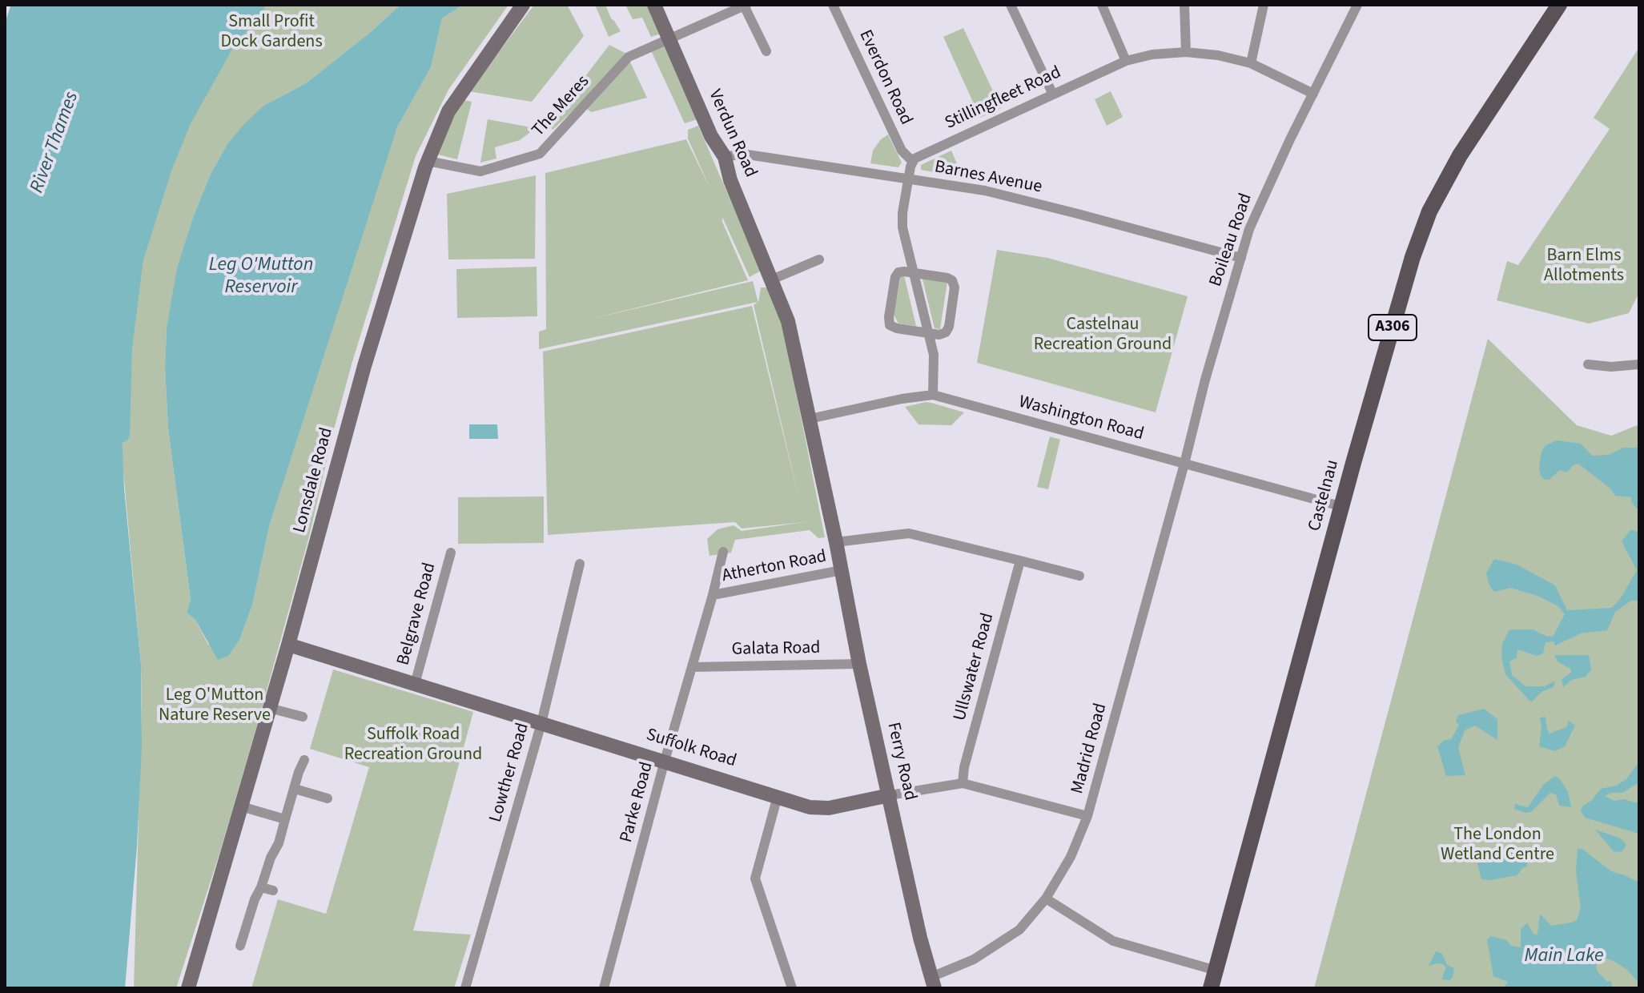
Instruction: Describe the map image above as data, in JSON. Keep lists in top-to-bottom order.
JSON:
{
  "streets": {
    "main road": ["A306", "Castelnau"],
    "street": [
      "Everdon Road",
      "Stillingfleet Road",
      "The Meres",
      "Verdun Road",
      "Barnes Avenue",
      "Boileau Road",
      "Washington Road",
      "Lonsdale Road",
      "Atherton Road",
      "Belgrave Road",
      "Galata Road",
      "Ullswater Road",
      "Suffolk Road",
      "Madrid Road",
      "Ferry Road",
      "Lowther Road",
      "Parke Road"
    ]
  },
  "crossings": [
    ["Everdon Road", "Stillingfleet Road"],
    ["Stillingfleet Road", "Boileau Road"],
    ["The Meres", "Verdun Road"],
    ["The Meres", "Lonsdale Road"],
    ["Verdun Road", "Barnes Avenue"],
    ["Verdun Road", "Washington Road"],
    ["Verdun Road", "Ferry Road"],
    ["Barnes Avenue", "Boileau Road"],
    ["Boileau Road", "Washington Road"],
    ["Boileau Road", "Madrid Road"],
    ["Washington Road", "Castelnau"],
    ["Washington Road", "Madrid Road"],
    ["Lonsdale Road", "Suffolk Road"],
    ["Atherton Road", "Ferry Road"],
    ["Atherton Road", "Parke Road"],
    ["Belgrave Road", "Suffolk Road"],
    ["Galata Road", "Ferry Road"],
    ["Galata Road", "Parke Road"],
    ["Ullswater Road", "Suffolk Road"],
    ["Suffolk Road", "Madrid Road"],
    ["Suffolk Road", "Ferry Road"],
    ["Suffolk Road", "Lowther Road"],
    ["Suffolk Road", "Parke Road"],
    ["Madrid Road", "Ferry Road"]
  ],
  "water": ["River Thames", "Leg O'Mutton Reservoir", "Main Lake"],
  "parks": [
    "Small Profit Dock Gardens",
    "Barn Elms Allotments",
    "Castelnau Recreation Ground",
    "Leg O'Mutton Nature Reserve",
    "Suffolk Road Recreation Ground",
    "The London Wetland Centre"
  ]
}
